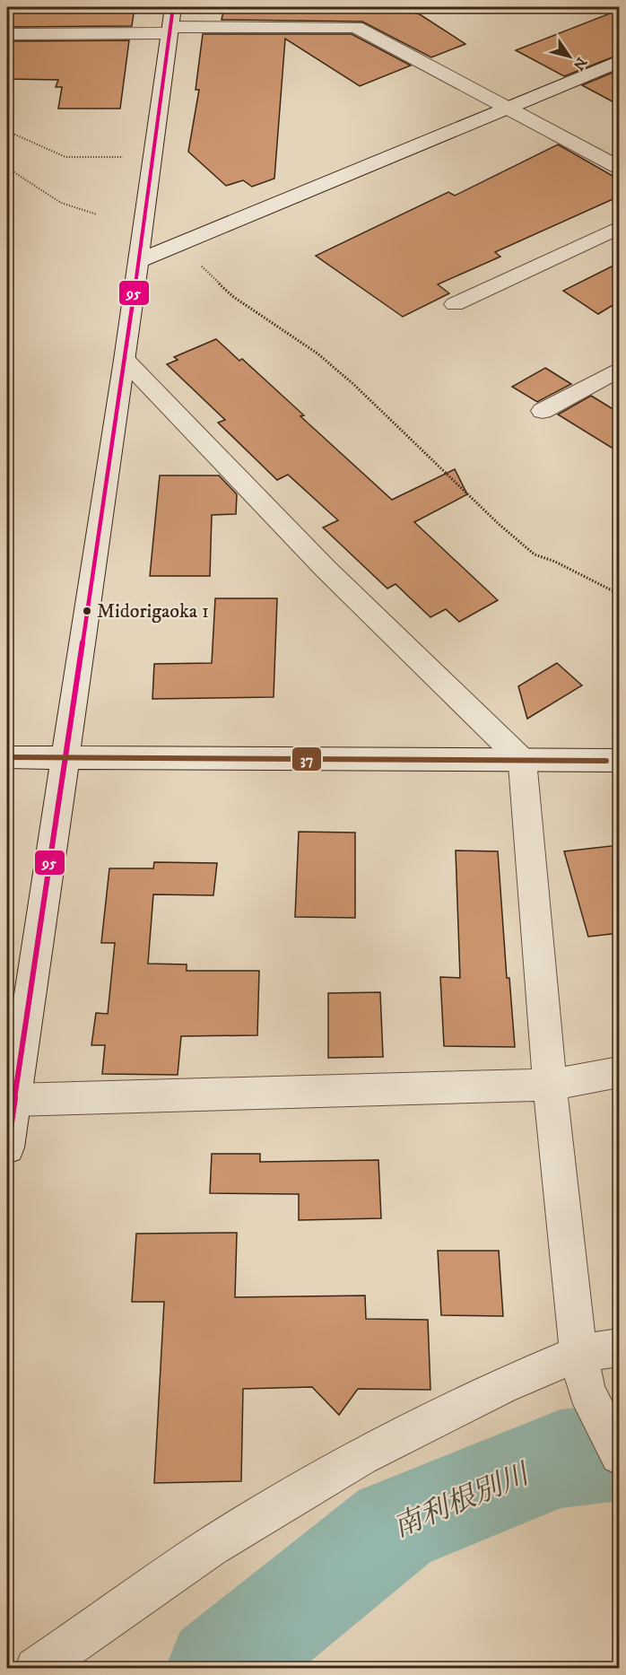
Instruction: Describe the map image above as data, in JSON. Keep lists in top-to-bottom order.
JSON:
{
  "water": ["南利根別川"],
  "places": ["Midorigaoka 1"],
  "lines": ["transit line 95", "transit line 37"],
  "north": "bottom right"
}
